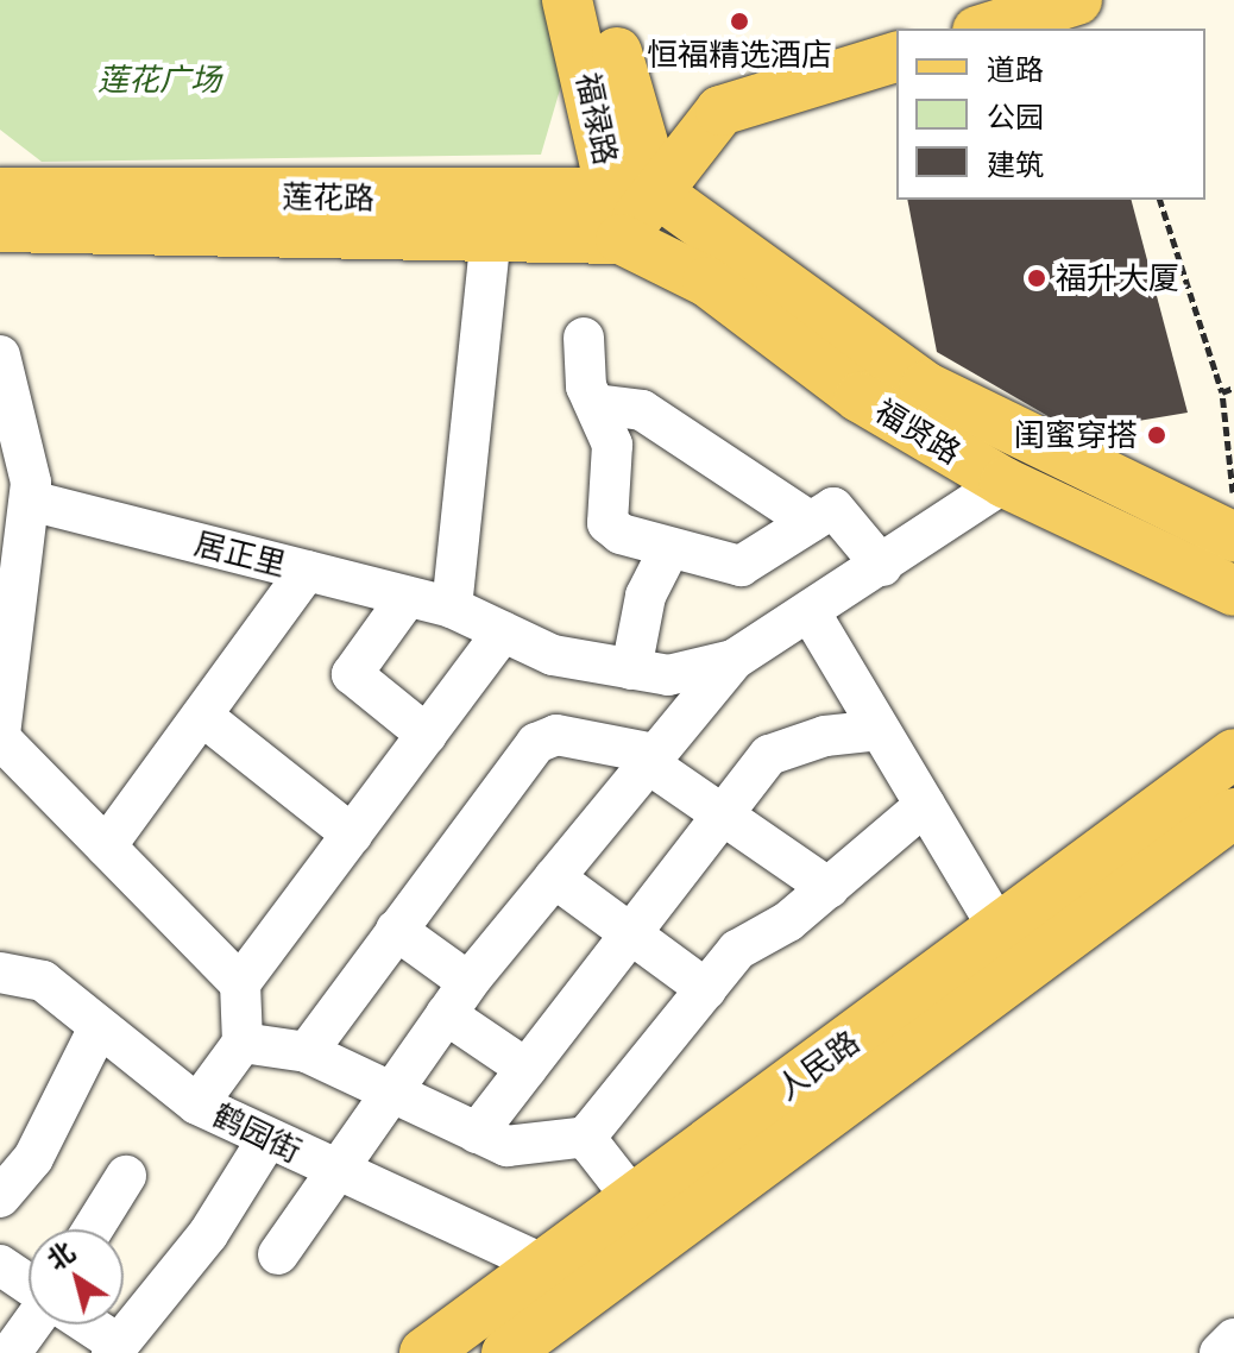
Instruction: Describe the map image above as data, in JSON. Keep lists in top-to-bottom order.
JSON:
{
  "streets": {
    "main road": [
      "福禄路",
      "莲花路",
      "福贤路",
      "人民路"
    ],
    "street": ["居正里", "鹤园街"]
  },
  "crossings": [
    ["福禄路", "莲花路"],
    ["福禄路", "福贤路"],
    ["莲花路", "福贤路"],
    ["人民路", "鹤园街"]
  ],
  "parks": ["莲花广场"],
  "places": ["恒福精选酒店", "福升大厦", "闺蜜穿搭"],
  "legend": ["道路", "公园", "建筑"],
  "north": "top left"
}
